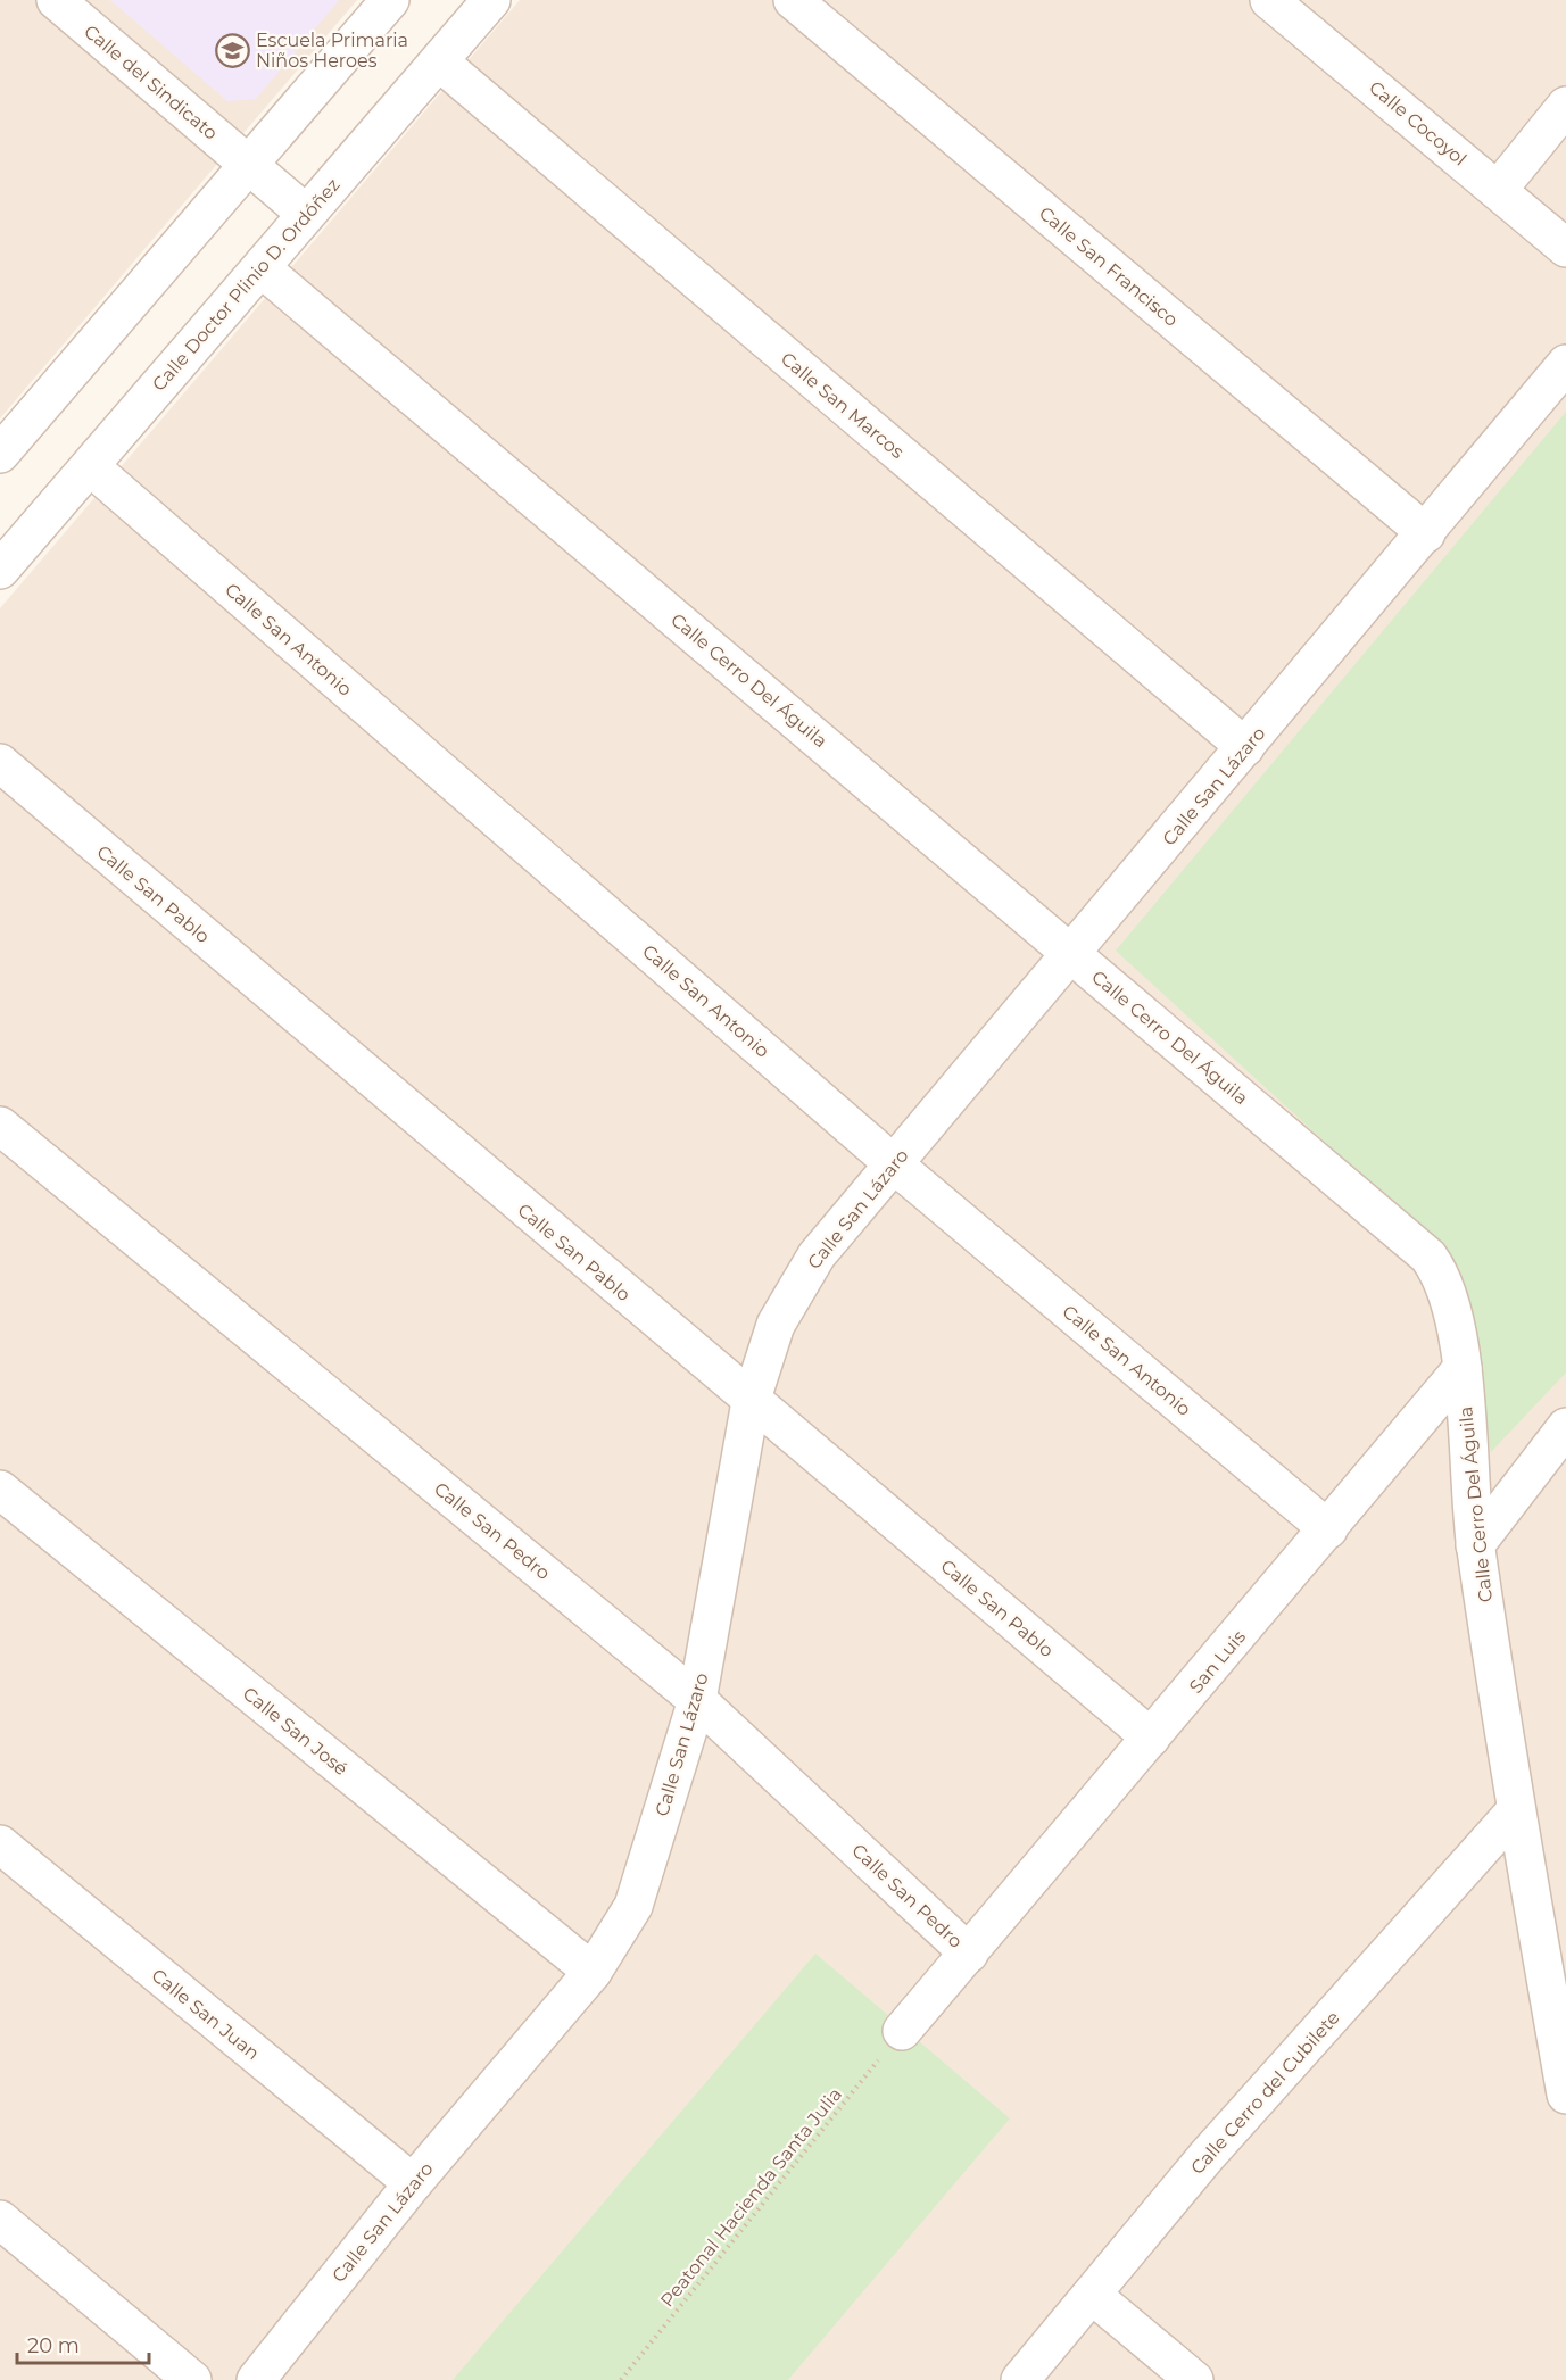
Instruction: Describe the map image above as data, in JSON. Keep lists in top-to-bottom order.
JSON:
{
  "streets": {
    "street": [
      "Calle del Sindicato",
      "Calle Cocoyol",
      "Calle San Francisco",
      "Calle Doctor Plinio D. Ordóñez",
      "Calle San Marcos",
      "Calle San Antonio",
      "Calle Cerro Del Águila",
      "Calle San Lázaro",
      "Calle San Pablo",
      "Calle San Pedro",
      "San Luis",
      "Calle San José",
      "Calle San Juan",
      "Calle Cerro del Cubilete"
    ],
    "path": ["Peatonal Hacienda Santa Julia"]
  },
  "crossings": [
    ["Calle del Sindicato", "Calle Doctor Plinio D. Ordóñez"],
    ["Calle San Francisco", "Calle San Lázaro"],
    ["Calle Doctor Plinio D. Ordóñez", "Calle San Marcos"],
    ["Calle Doctor Plinio D. Ordóñez", "Calle San Antonio"],
    ["Calle Doctor Plinio D. Ordóñez", "Calle Cerro Del Águila"],
    ["Calle San Marcos", "Calle San Lázaro"],
    ["Calle San Antonio", "Calle San Lázaro"],
    ["Calle San Antonio", "San Luis"],
    ["Calle Cerro Del Águila", "Calle San Lázaro"],
    ["Calle Cerro Del Águila", "San Luis"],
    ["Calle Cerro Del Águila", "Calle Cerro del Cubilete"],
    ["Calle San Lázaro", "Calle San Pablo"],
    ["Calle San Lázaro", "Calle San Pedro"],
    ["Calle San Lázaro", "Calle San José"],
    ["Calle San Lázaro", "Calle San Juan"],
    ["Calle San Pablo", "San Luis"],
    ["Calle San Pedro", "San Luis"],
    ["San Luis", "Peatonal Hacienda Santa Julia"]
  ],
  "places": {
    "school or university": ["Escuela Primaria Niños Heroes"]
  },
  "scale_bar": "20 m"
}
